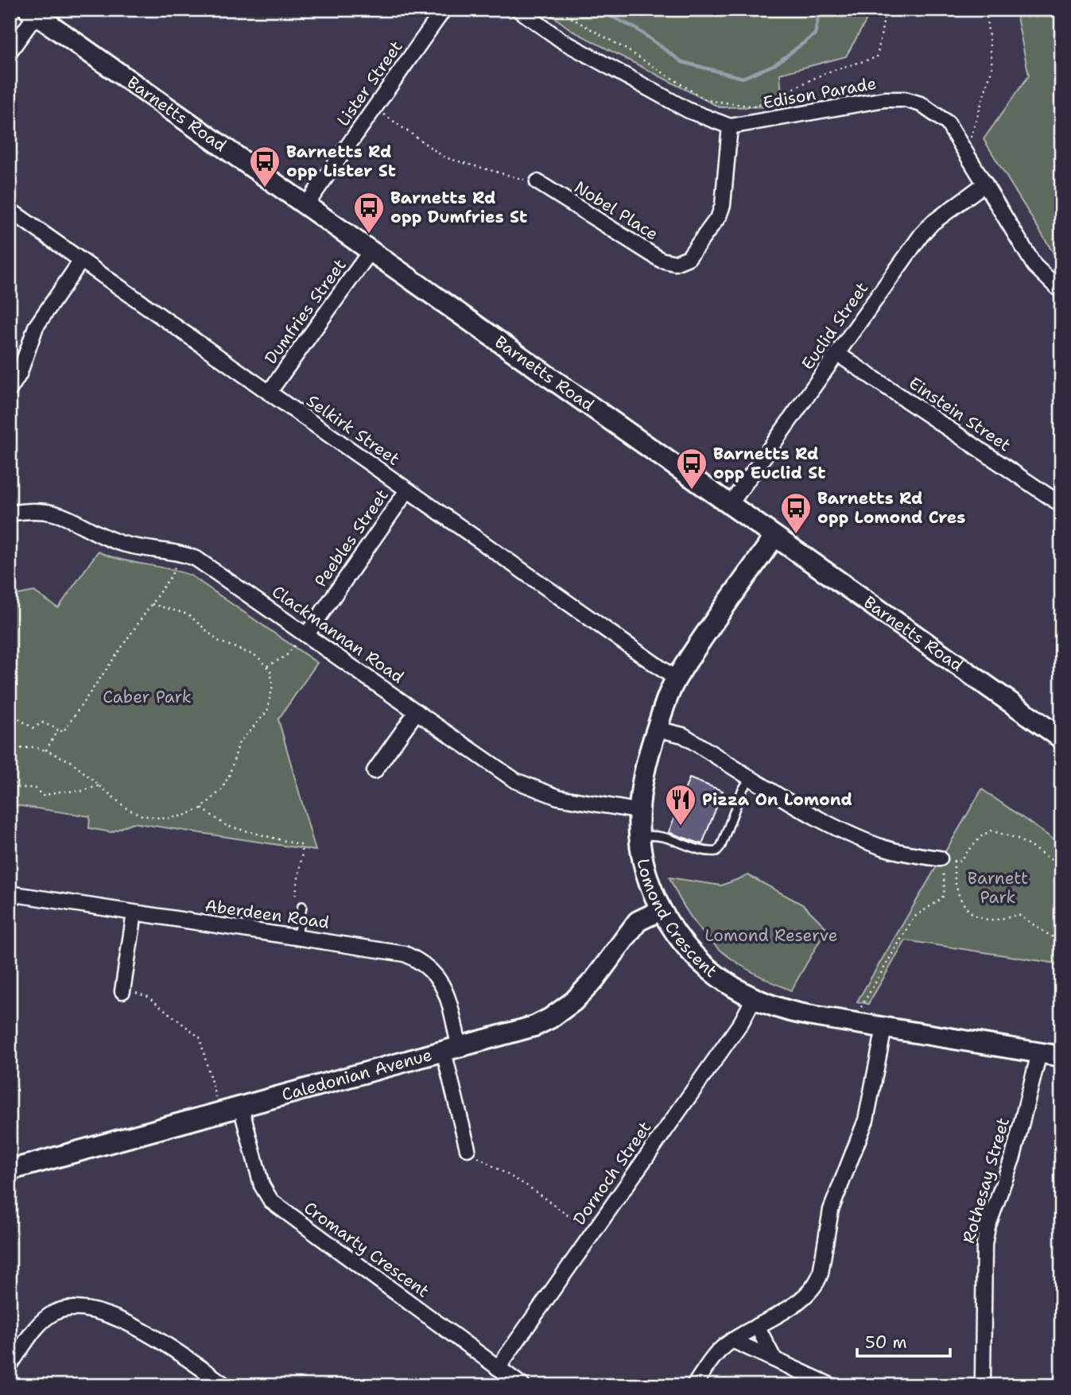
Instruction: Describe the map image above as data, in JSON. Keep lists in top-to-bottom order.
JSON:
{
  "streets": {
    "street": [
      "Lister Street",
      "Edison Parade",
      "Barnetts Road",
      "Nobel Place",
      "Dumfries Street",
      "Euclid Street",
      "Einstein Street",
      "Selkirk Street",
      "Peebles Street",
      "Clackmannan Road",
      "Aberdeen Road",
      "Lomond Crescent",
      "Caledonian Avenue",
      "Dornoch Street",
      "Rothesay Street",
      "Cromarty Crescent"
    ]
  },
  "crossings": [
    ["Lister Street", "Barnetts Road"],
    ["Edison Parade", "Nobel Place"],
    ["Edison Parade", "Euclid Street"],
    ["Barnetts Road", "Dumfries Street"],
    ["Barnetts Road", "Euclid Street"],
    ["Barnetts Road", "Lomond Crescent"],
    ["Dumfries Street", "Selkirk Street"],
    ["Euclid Street", "Einstein Street"],
    ["Selkirk Street", "Peebles Street"],
    ["Selkirk Street", "Lomond Crescent"],
    ["Peebles Street", "Clackmannan Road"],
    ["Clackmannan Road", "Lomond Crescent"],
    ["Aberdeen Road", "Caledonian Avenue"],
    ["Lomond Crescent", "Caledonian Avenue"],
    ["Lomond Crescent", "Dornoch Street"],
    ["Lomond Crescent", "Rothesay Street"],
    ["Caledonian Avenue", "Cromarty Crescent"],
    ["Dornoch Street", "Cromarty Crescent"]
  ],
  "parks": ["Caber Park", "Barnett Park", "Lomond Reserve"],
  "places": {
    "bus stop": [
      "Barnetts Rd opp Lister St",
      "Barnetts Rd opp Dumfries St",
      "Barnetts Rd opp Euclid St",
      "Barnetts Rd opp Lomond Cres"
    ],
    "restaurant": ["Pizza On Lomond"]
  },
  "scale_bar": "50 m"
}
